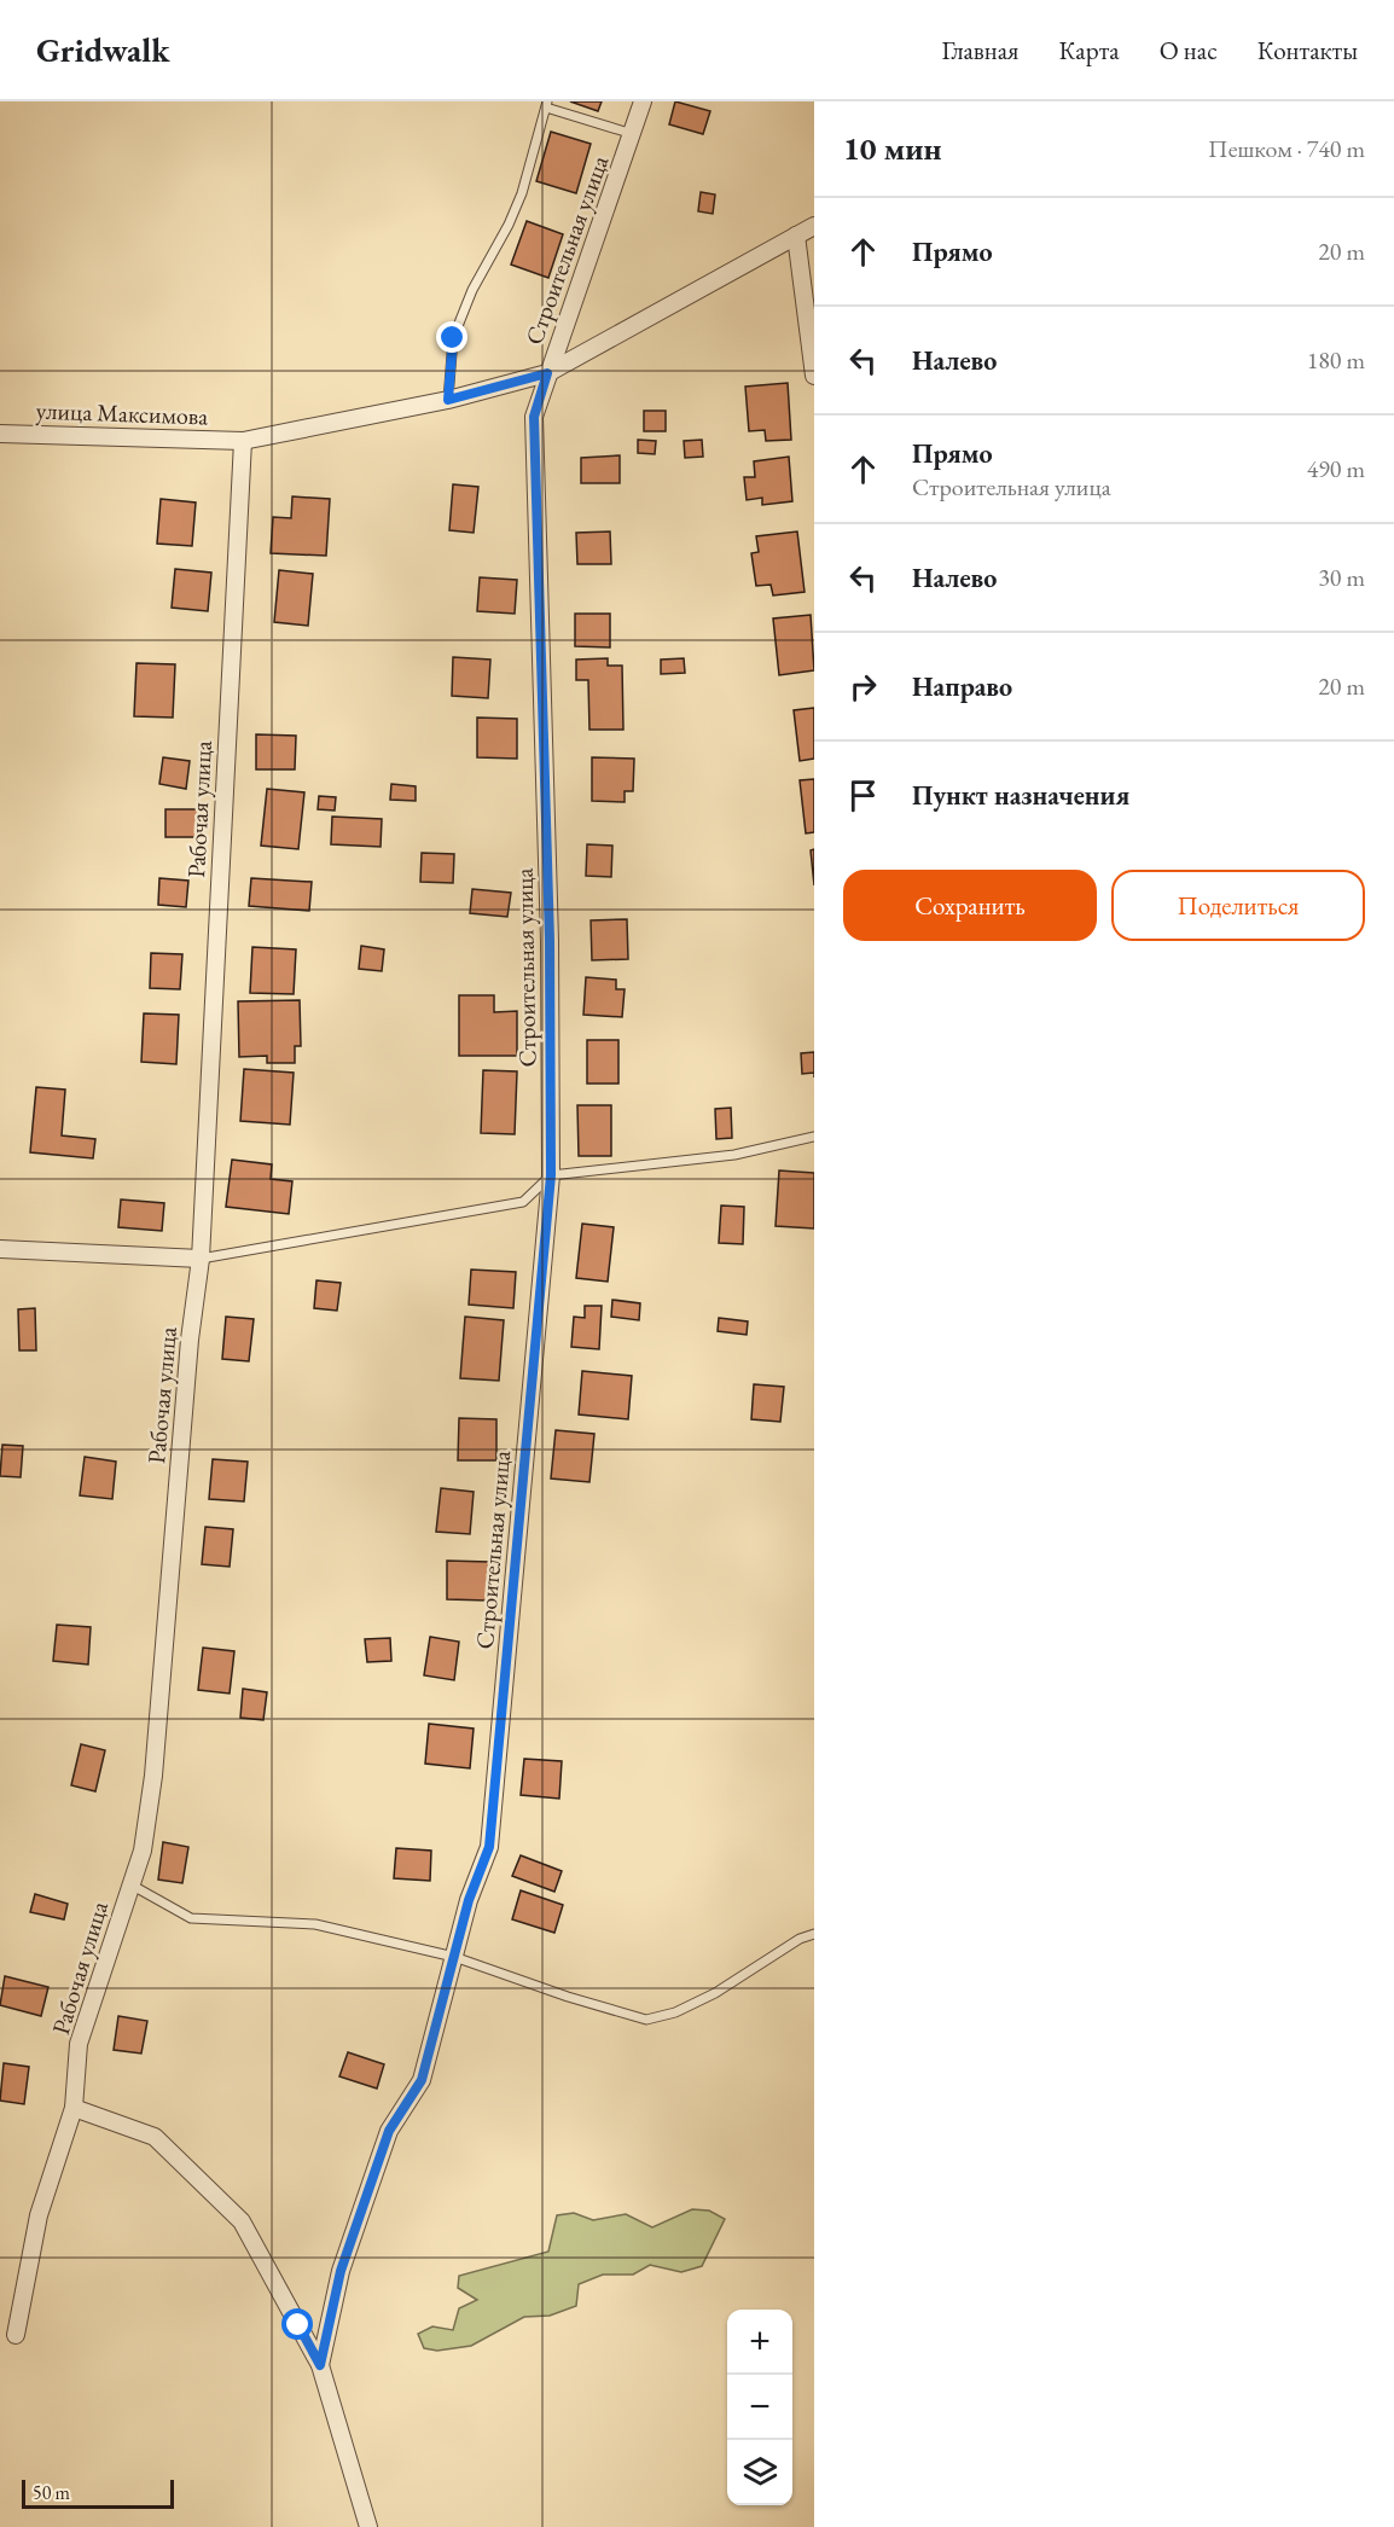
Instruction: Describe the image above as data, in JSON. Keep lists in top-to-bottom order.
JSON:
{
  "streets": {
    "street": ["Строительная улица", "улица Максимова", "Рабочая улица"]
  },
  "crossings": [
    ["Строительная улица", "улица Максимова"],
    ["улица Максимова", "Рабочая улица"]
  ],
  "scale_bar": "50 m",
  "page": {
    "header": "Gridwalk",
    "nav": [
      "Главная",
      "Карта",
      "О нас",
      "Контакты"
    ],
    "heading": ["10 мин", "Пешком · 740 m"],
    "list": [
      ["Прямо", "20 m"],
      ["Налево", "180 m"],
      ["Прямо", "Строительная улица", "490 m"],
      ["Налево", "30 m"],
      ["Направо", "20 m"],
      "Пункт назначения"
    ],
    "buttons": ["Сохранить", "Поделиться"],
    "map_buttons": ["+", "−"],
    "scale": "50 m"
  }
}
